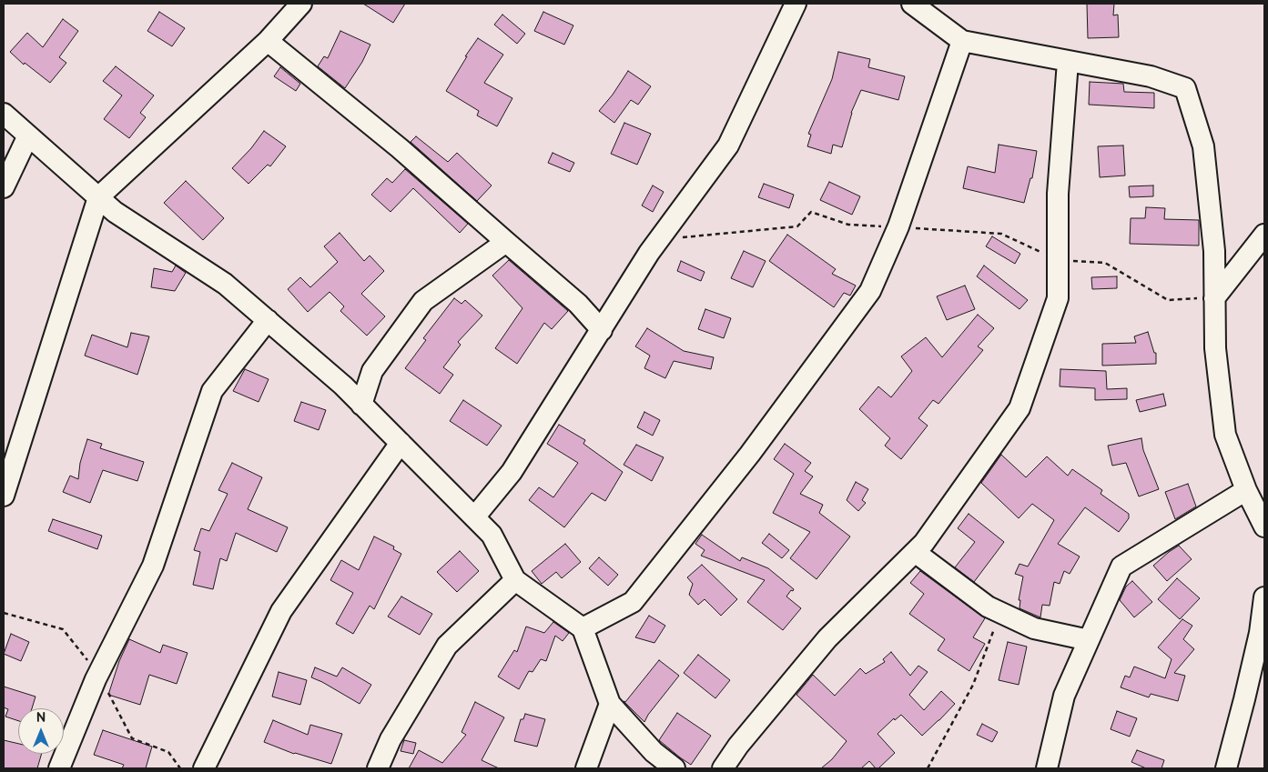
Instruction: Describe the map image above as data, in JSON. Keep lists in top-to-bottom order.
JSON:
{
  "north": "top"
}
